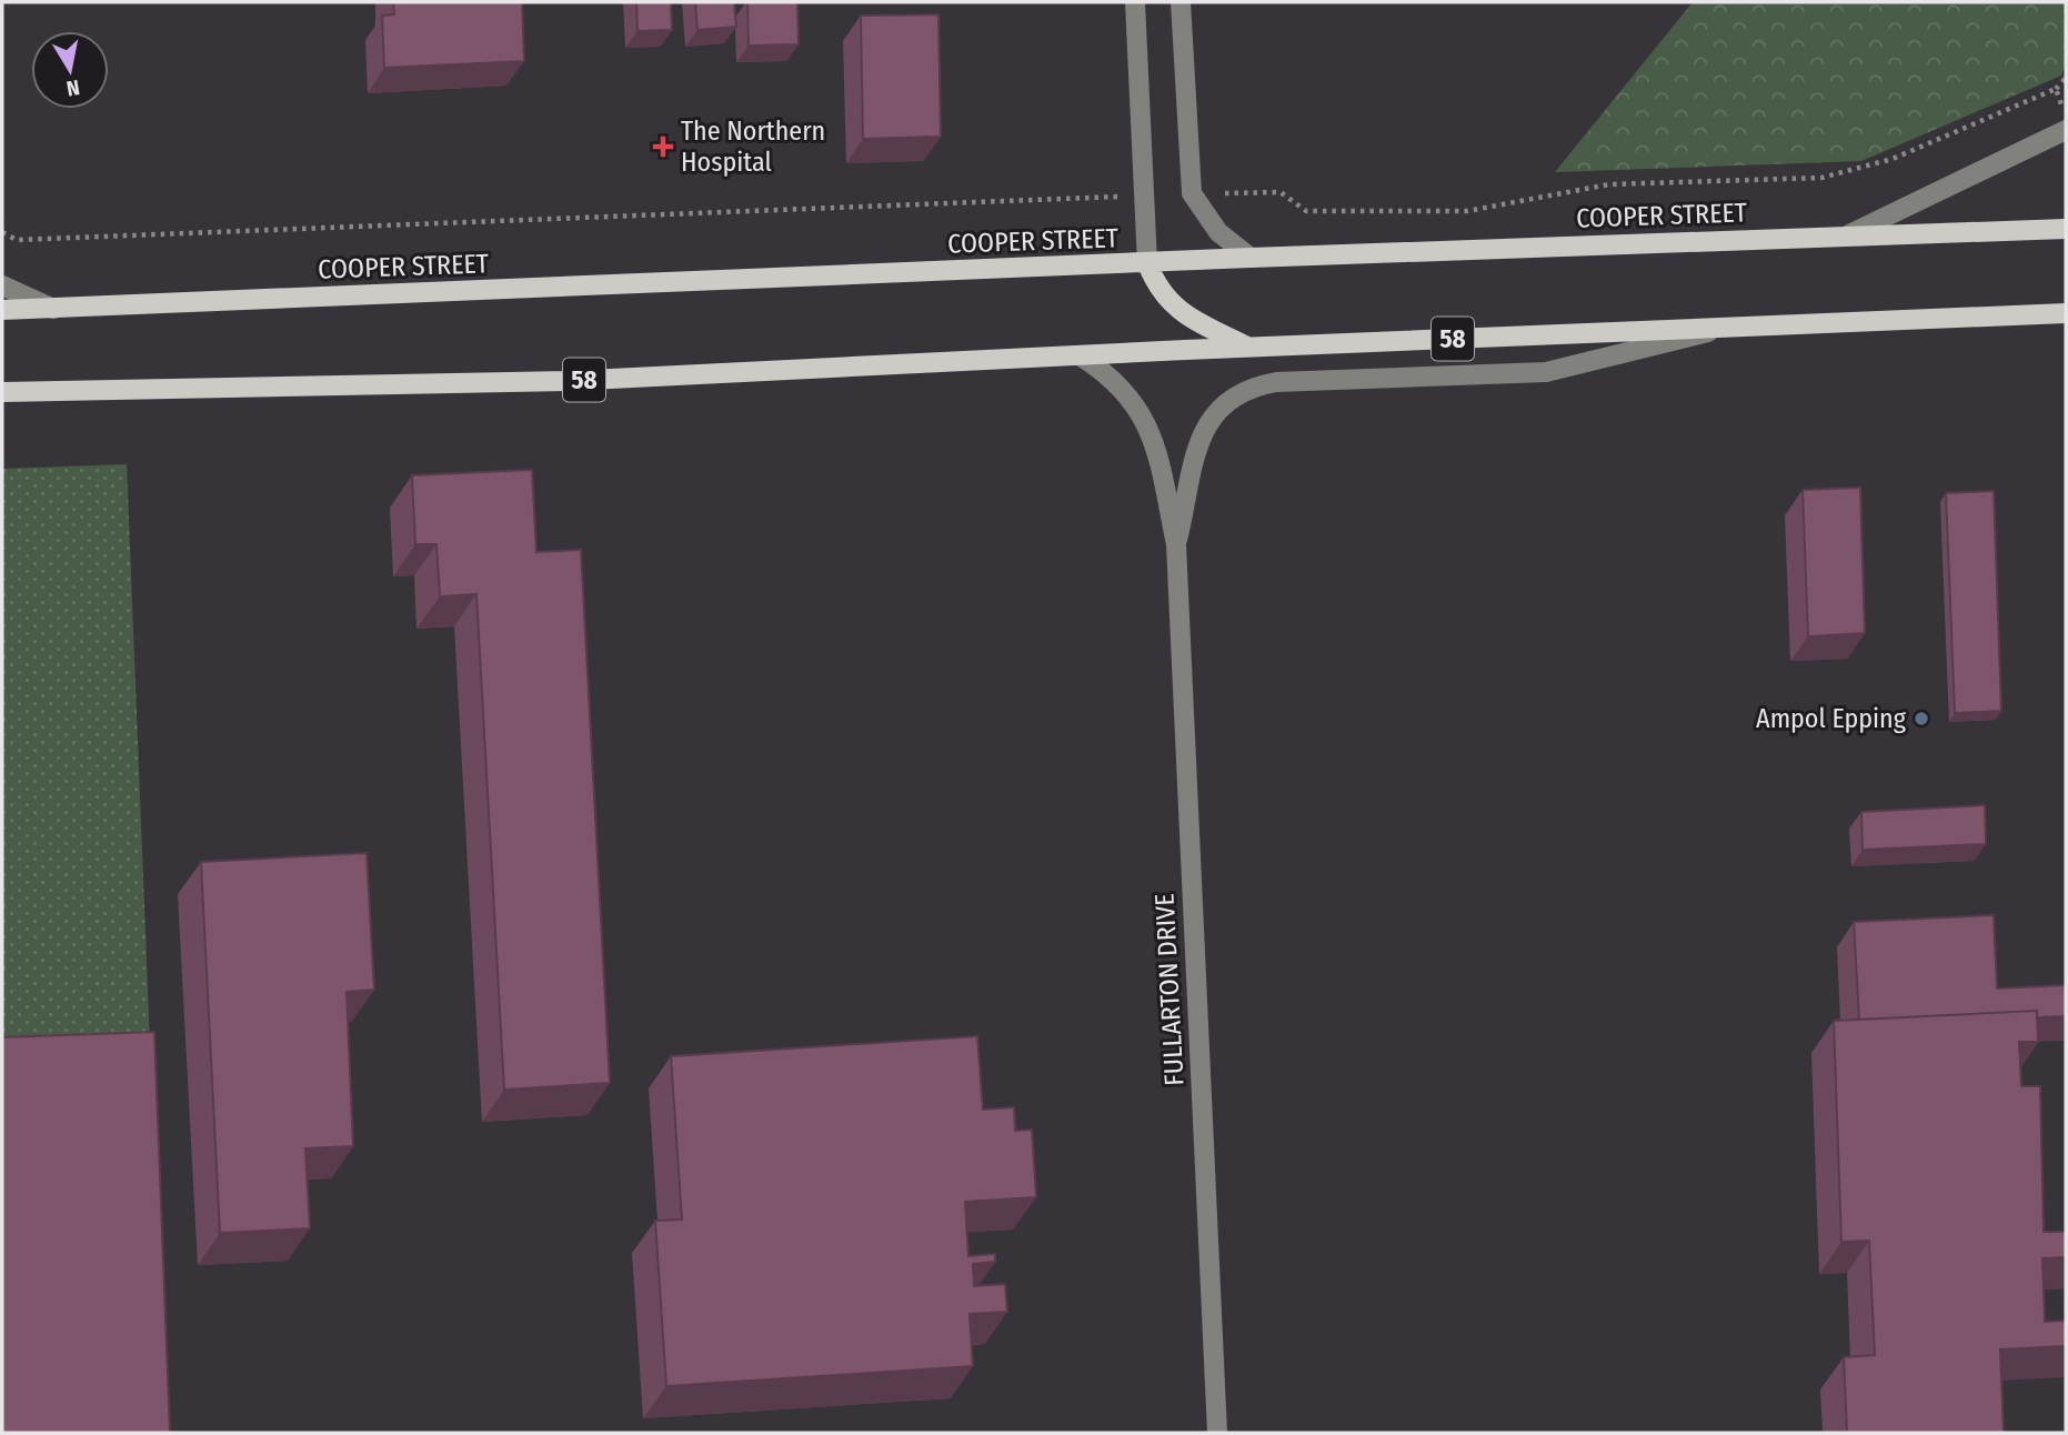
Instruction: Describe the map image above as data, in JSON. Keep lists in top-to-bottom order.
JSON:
{
  "streets": {
    "main road": ["COOPER STREET", "58"],
    "street": ["FULLARTON DRIVE"]
  },
  "crossings": [
    ["58", "FULLARTON DRIVE"]
  ],
  "places": {
    "health": ["The Northern Hospital"],
    "other": ["Ampol Epping"]
  },
  "north": "bottom"
}
